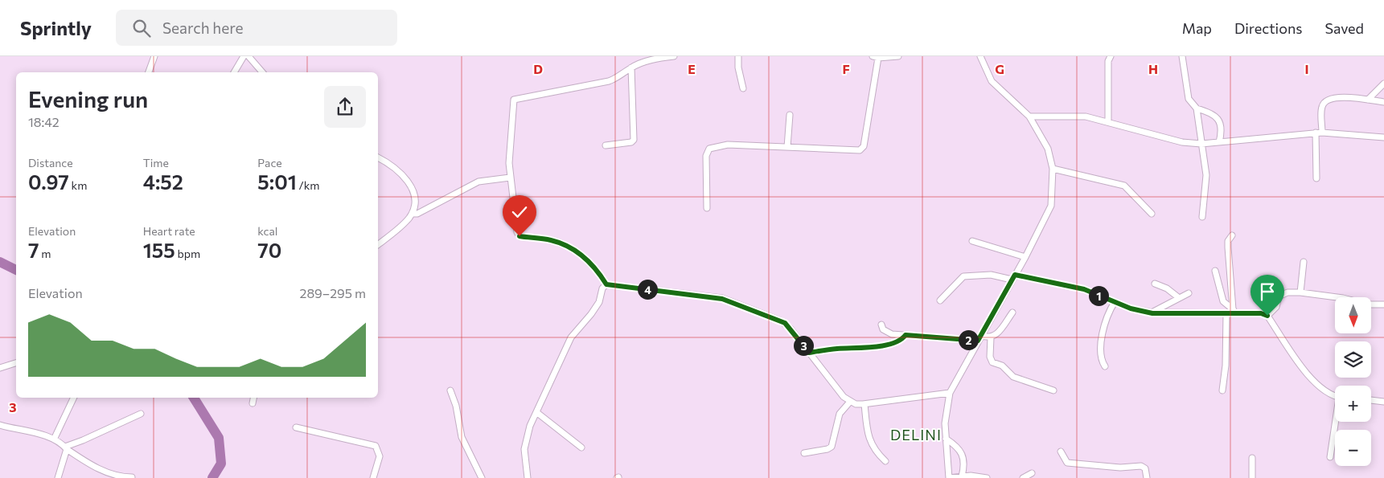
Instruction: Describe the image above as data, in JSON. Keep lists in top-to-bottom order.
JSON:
{
  "districts": ["DELINI"],
  "north": "bottom",
  "page": {
    "header": "Sprintly",
    "search": "Search here",
    "nav": ["Map", "Directions", "Saved"],
    "heading": ["Evening run", "18:42"],
    "stats": [
      ["Distance", "0.97 km"],
      ["Time", "4:52"],
      ["Pace", "5:01 /km"],
      ["Elevation", "7 m"],
      ["Heart rate", "155 bpm"],
      ["kcal", "70"]
    ],
    "chart": ["Elevation", "289–295 m"],
    "pins": [
      "4",
      "1",
      "2",
      "3"
    ],
    "map_buttons": ["+", "−"]
  },
  "grid": {
    "columns": [
      "D",
      "E",
      "F",
      "G",
      "H",
      "I"
    ],
    "rows": ["3"]
  }
}
